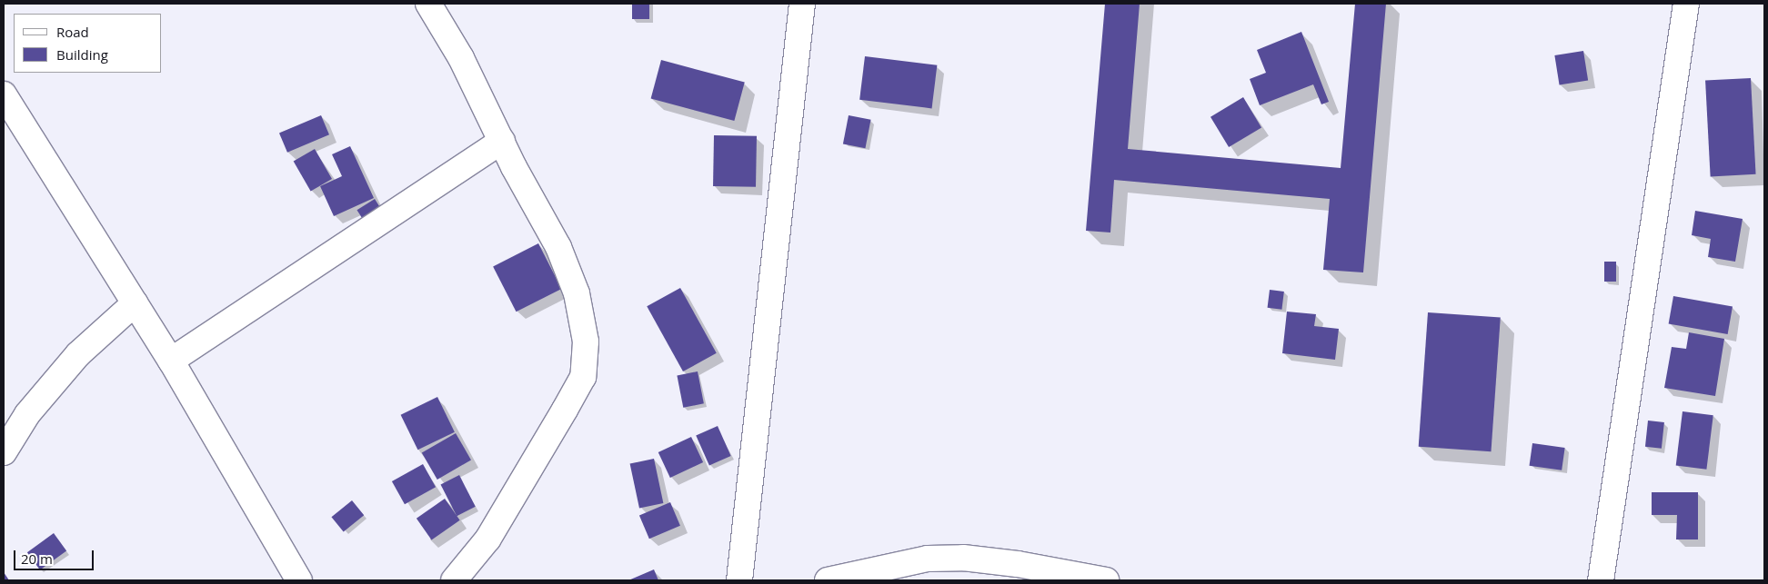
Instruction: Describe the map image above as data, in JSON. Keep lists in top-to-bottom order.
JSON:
{
  "legend": ["Road", "Building"],
  "scale_bar": "20 m"
}
